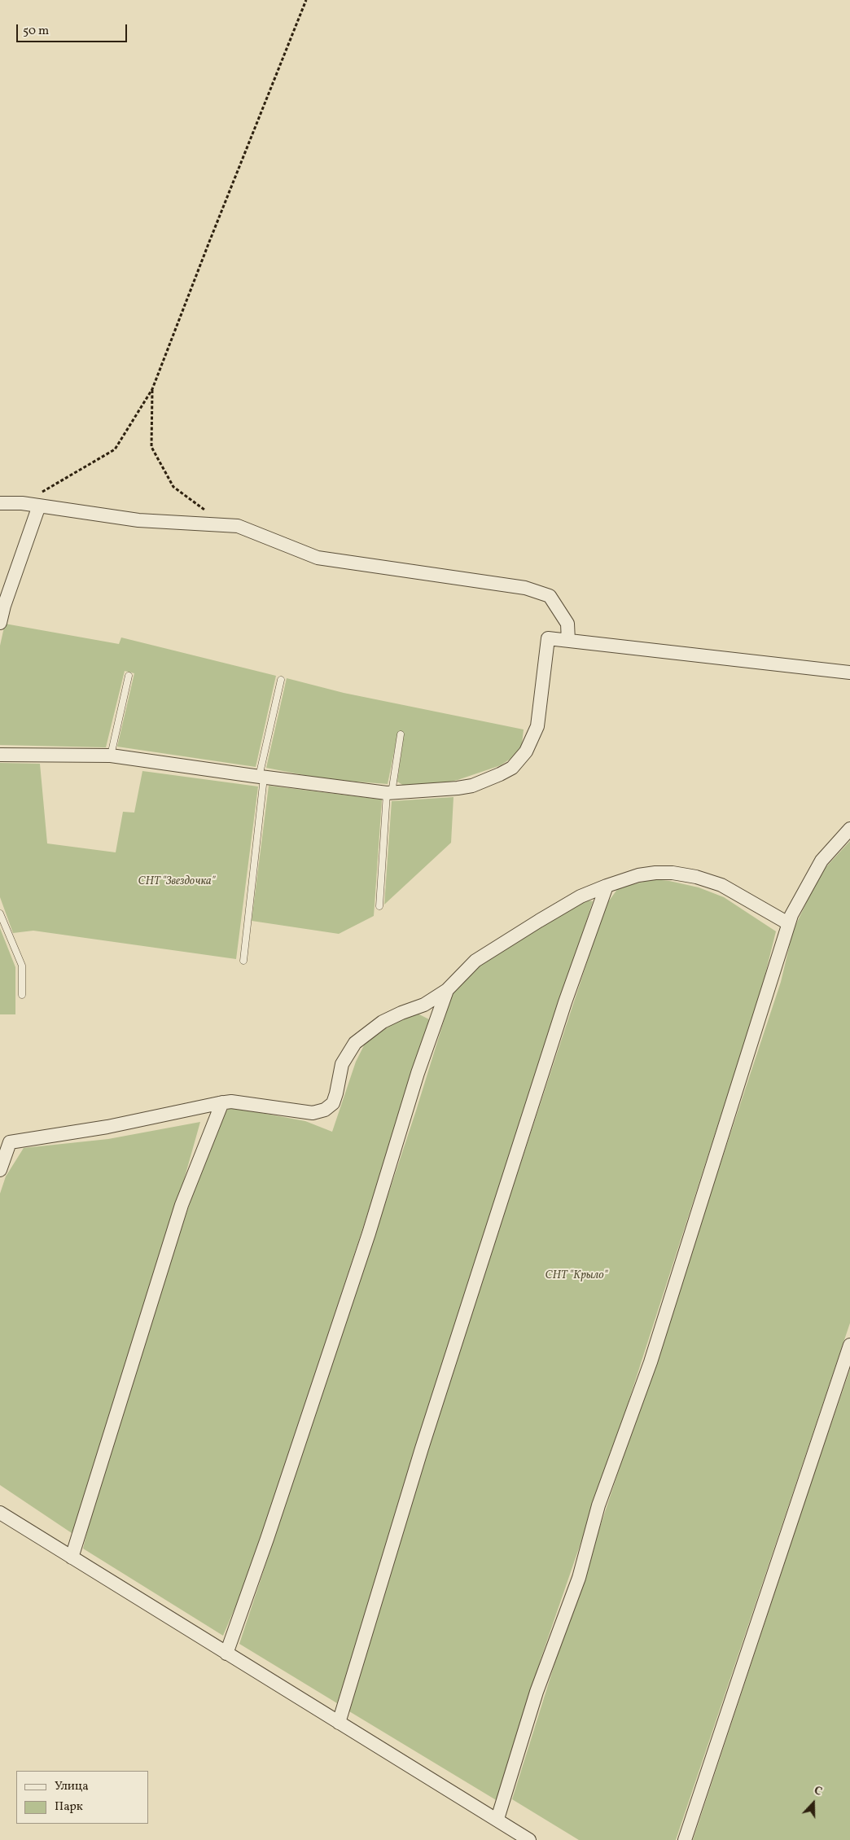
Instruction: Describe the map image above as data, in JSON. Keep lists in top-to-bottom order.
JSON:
{
  "parks": ["СНТ \"Звездочка\"", "СНТ \"Крыло\""],
  "legend": ["Улица", "Парк"],
  "scale_bar": "50 m",
  "north": "top"
}
